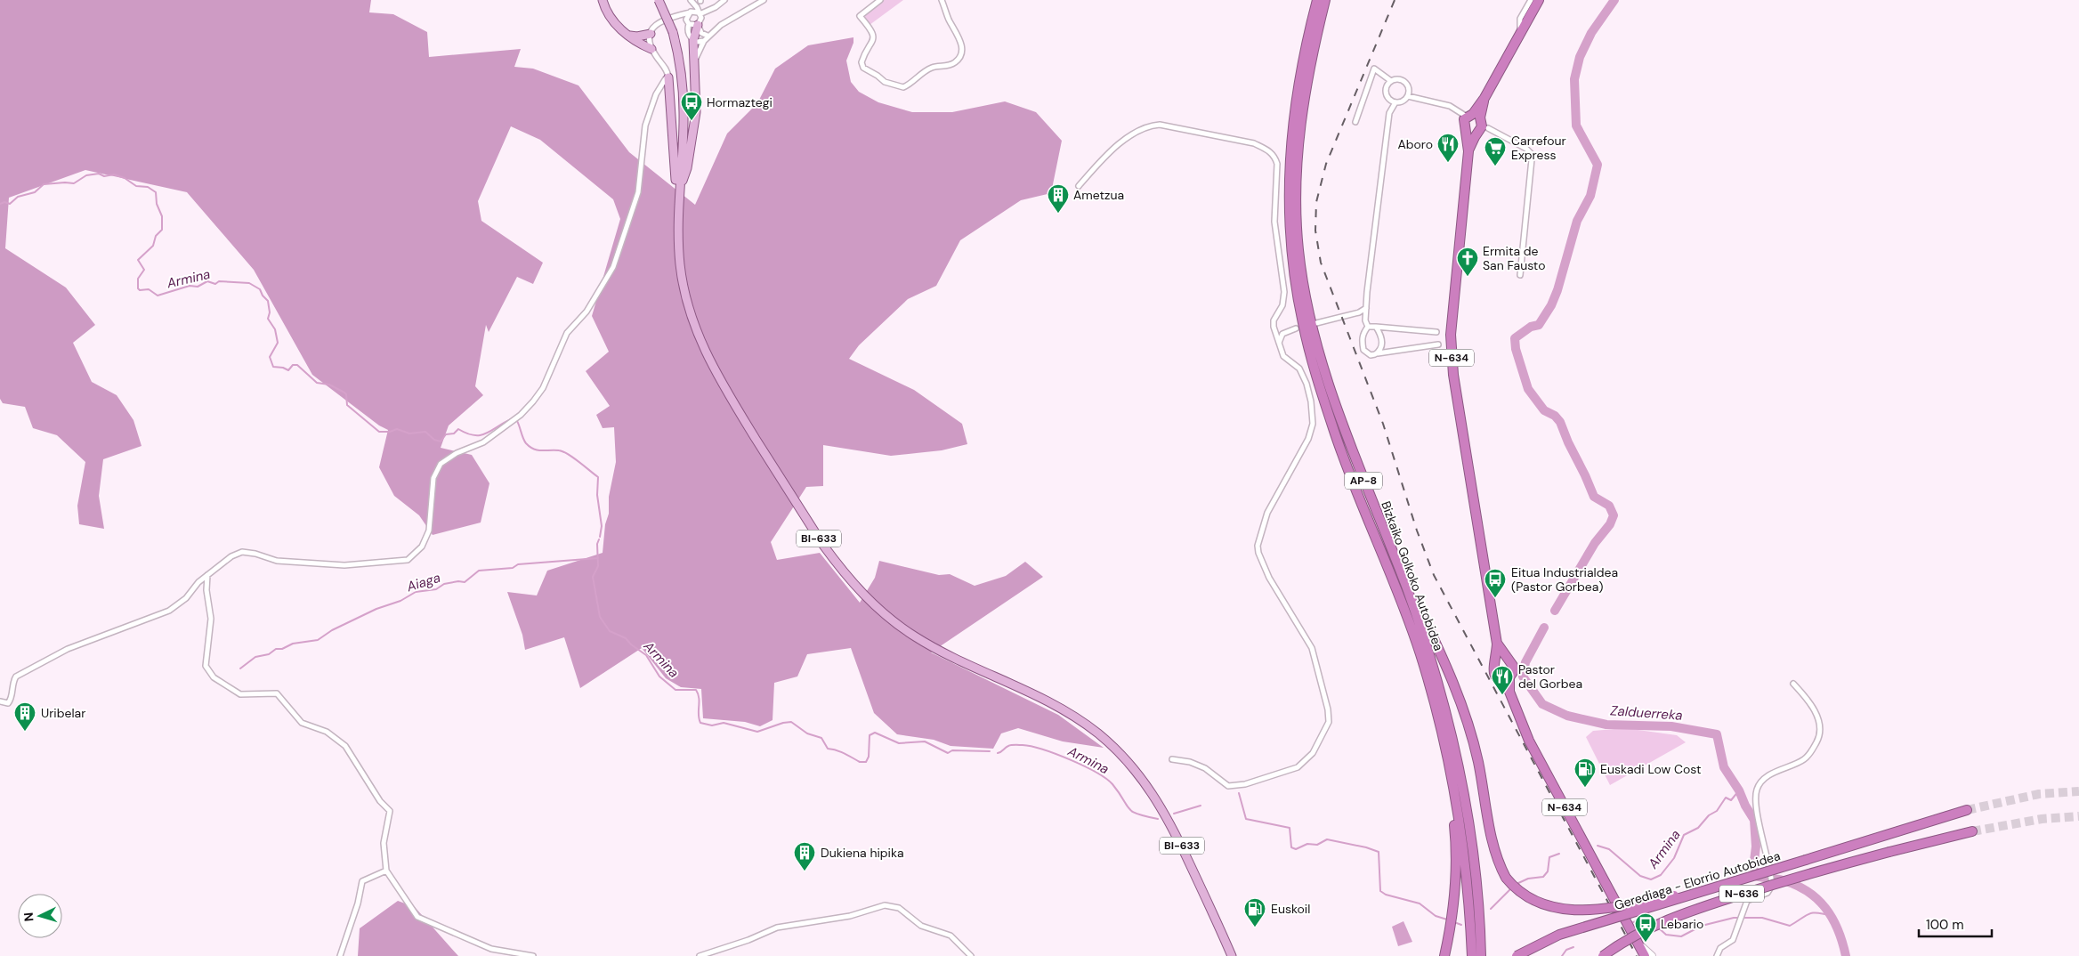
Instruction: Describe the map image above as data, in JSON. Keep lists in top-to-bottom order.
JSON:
{
  "streets": {
    "highway": [
      "N-634",
      "AP-8",
      "Bizkaiko Golkoko Autobidea",
      "Gerediaga - Elorrio Autobidea",
      "N-636"
    ],
    "main road": ["BI-633"]
  },
  "water": ["Armina", "Aiaga", "Zalduerreka"],
  "places": {
    "bus stop": ["Hormaztegi", "Eitua Industrialdea (Pastor Gorbea)", "Lebario"],
    "restaurant": ["Aboro", "Pastor del Gorbea"],
    "supermarket": ["Carrefour Express"],
    "building": ["Ametzua", "Uribelar", "Dukiena hipika"],
    "church": ["Ermita de San Fausto"],
    "fuel station": ["Euskadi Low Cost", "Euskoil"]
  },
  "scale_bar": "100 m",
  "north": "left"
}
